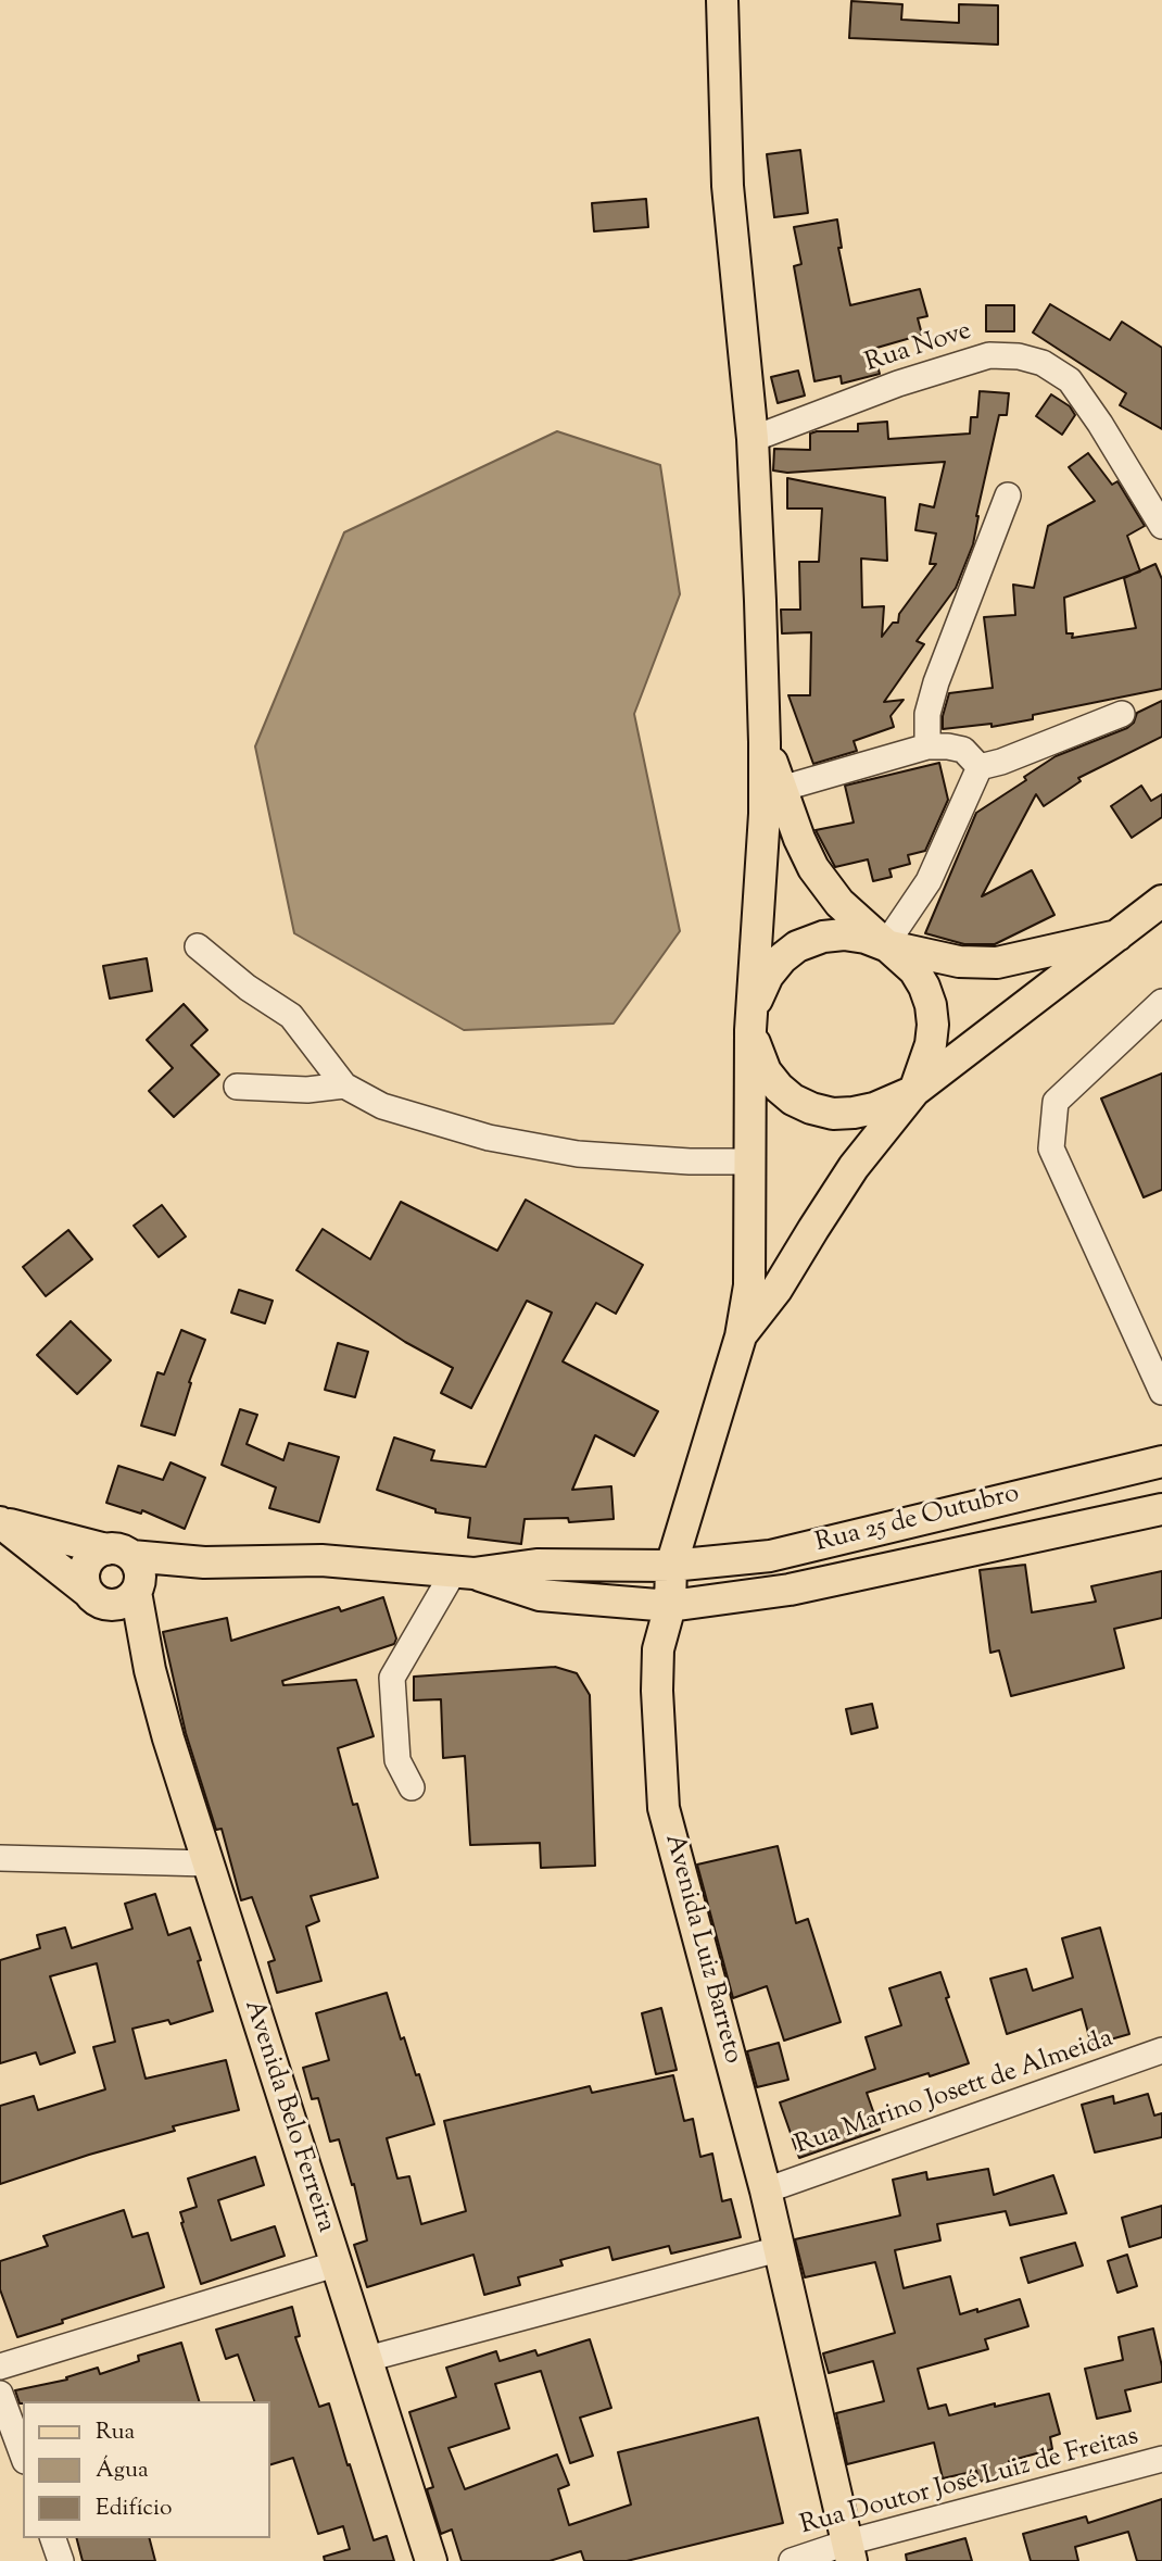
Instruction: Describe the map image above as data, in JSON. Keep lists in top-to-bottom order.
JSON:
{
  "streets": {
    "main road": ["Rua 25 de Outubro", "Avenida Luiz Barreto", "Avenida Belo Ferreira"],
    "street": ["Rua Nove", "Rua Marino Josett de Almeida", "Rua Doutor José Luiz de Freitas"]
  },
  "crossings": [
    ["Rua 25 de Outubro", "Avenida Luiz Barreto"],
    ["Avenida Luiz Barreto", "Rua Marino Josett de Almeida"],
    ["Avenida Luiz Barreto", "Rua Doutor José Luiz de Freitas"]
  ],
  "legend": ["Rua", "Água", "Edifício"]
}
